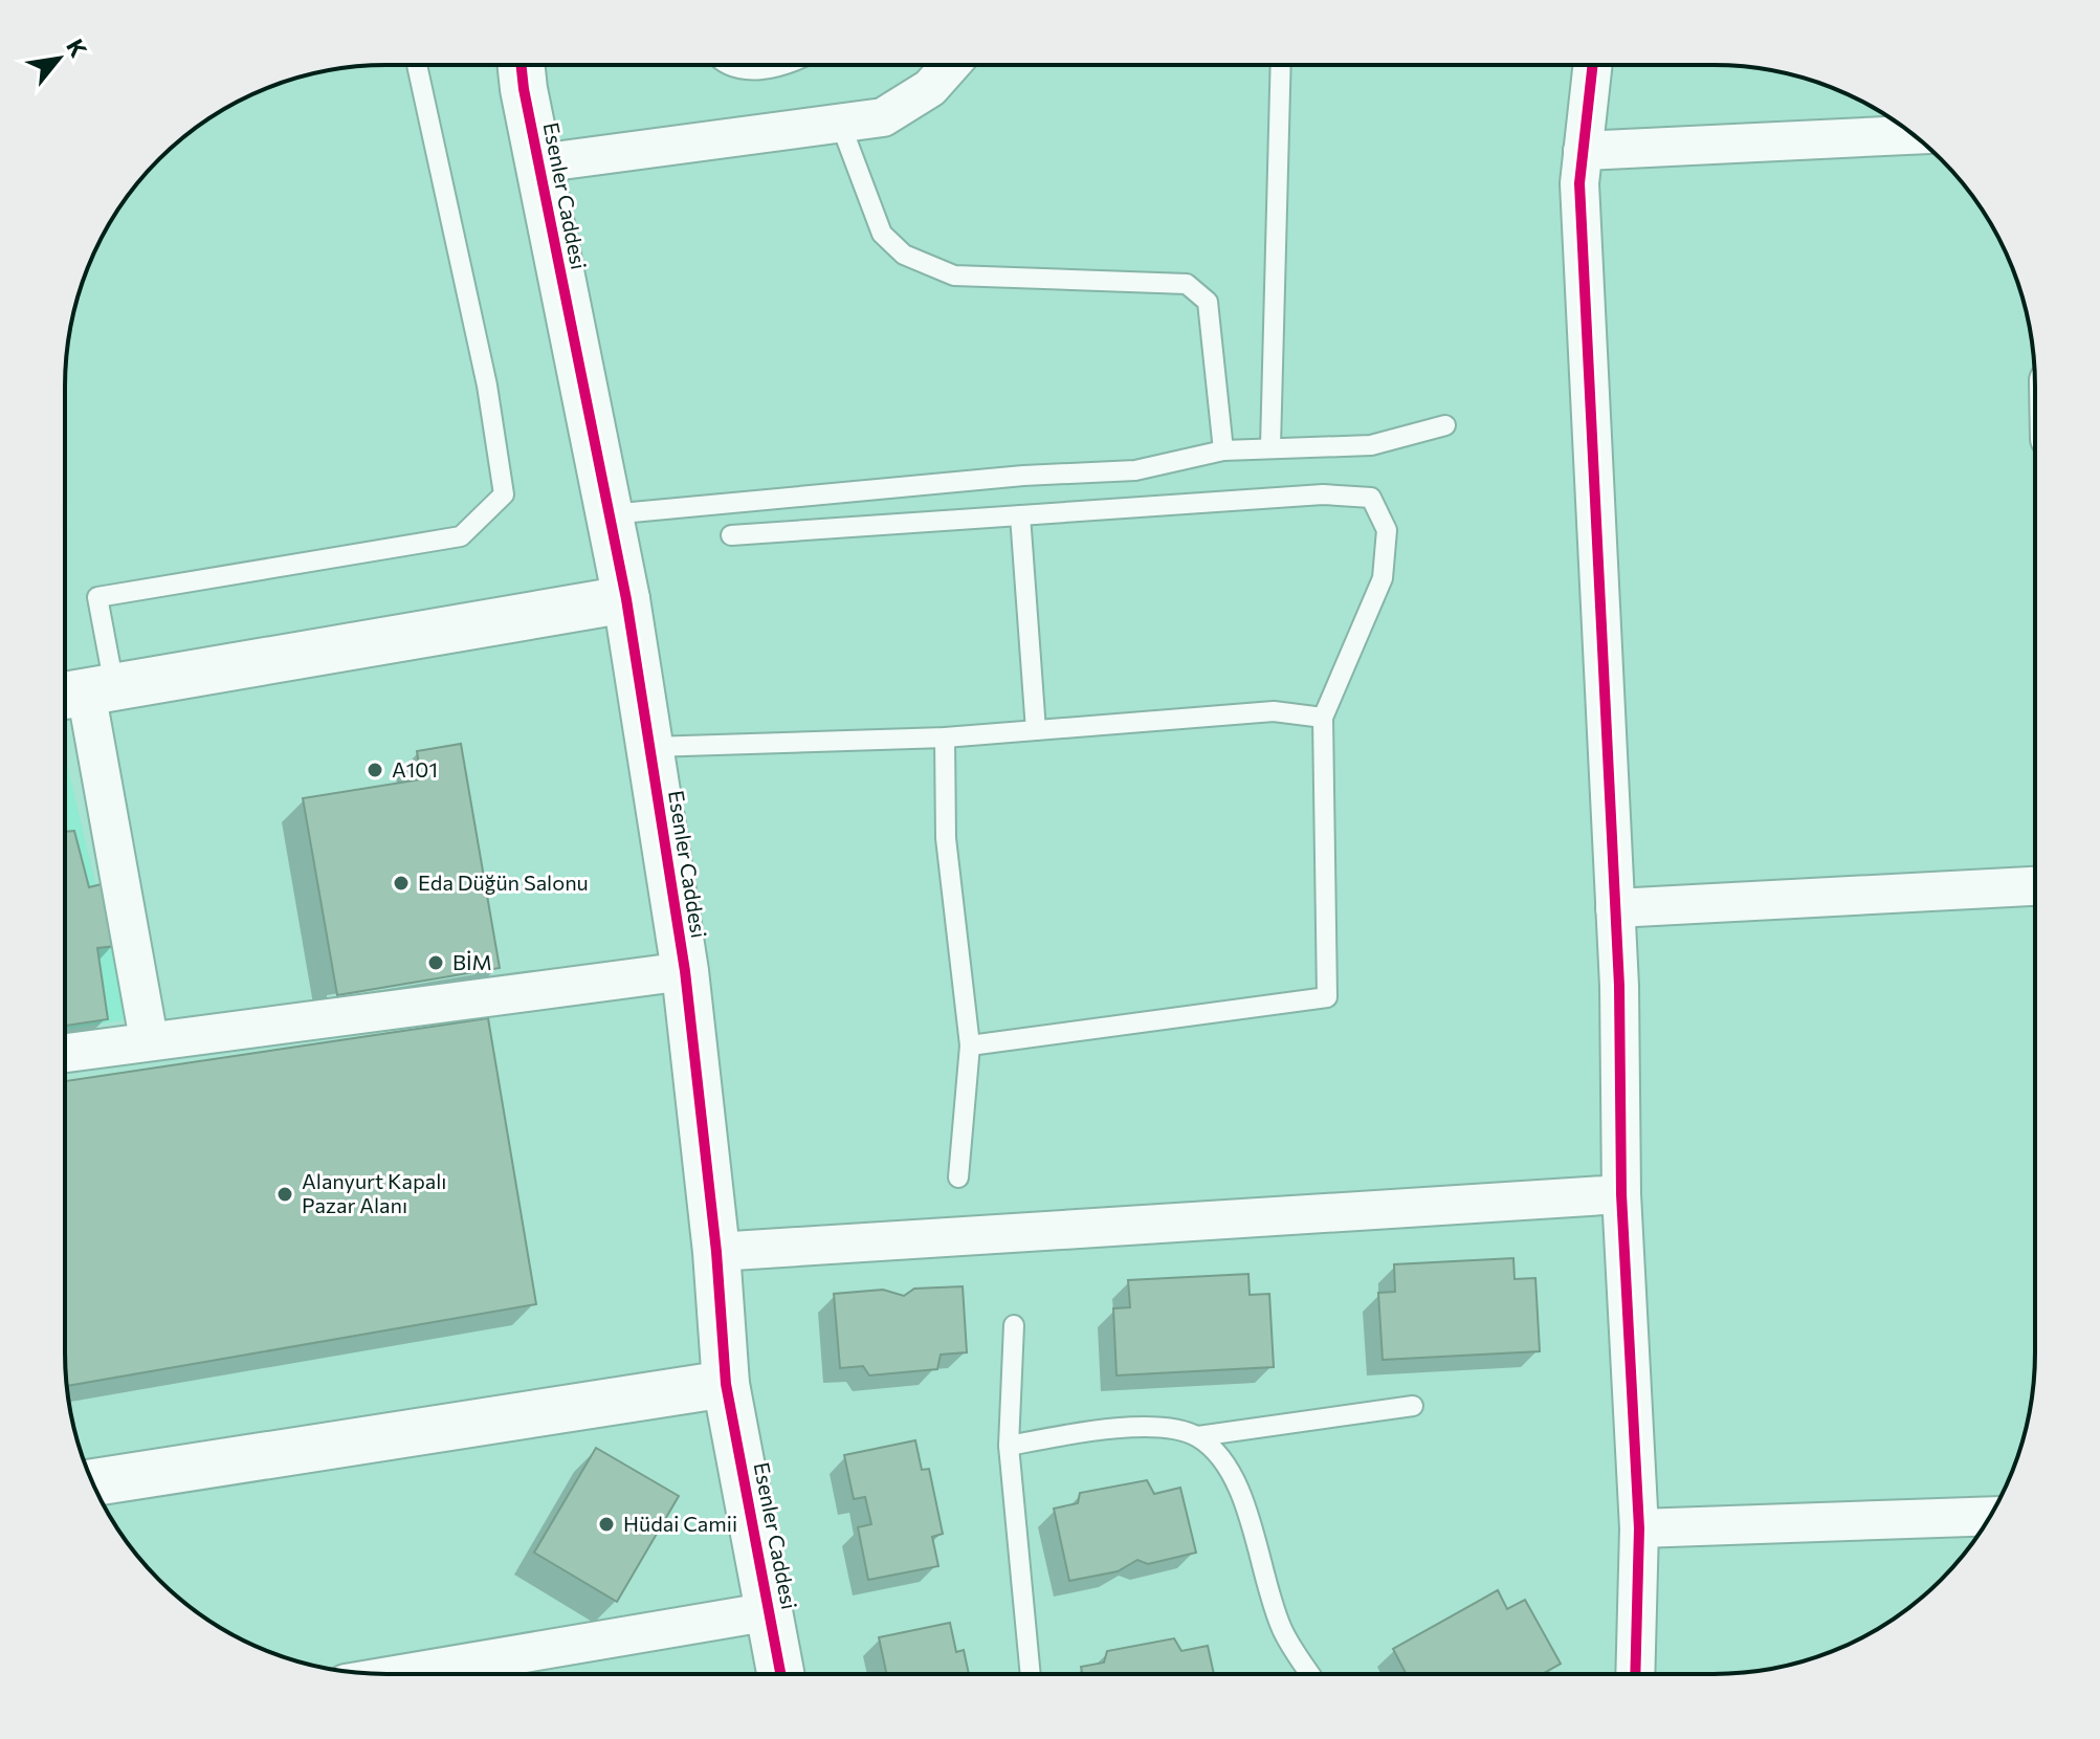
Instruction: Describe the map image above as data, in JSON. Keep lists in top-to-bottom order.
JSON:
{
  "streets": {
    "street": ["Esenler Caddesi"]
  },
  "places": [
    "A101",
    "Eda Düğün Salonu",
    "BİM",
    "Alanyurt Kapalı Pazar Alanı",
    "Hüdai Camii"
  ],
  "north": "top right"
}
